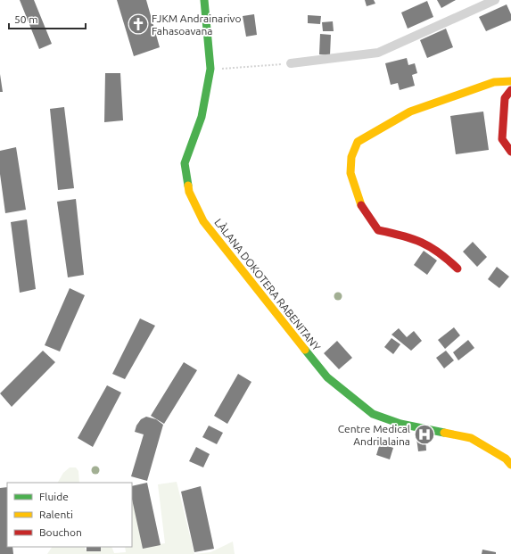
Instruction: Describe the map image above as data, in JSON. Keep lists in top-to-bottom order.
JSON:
{
  "streets": {
    "street": ["LÀLANA DOKOTERA RABENITANY"]
  },
  "places": {
    "church": ["FJKM Andrainarivo Fahasoavana"],
    "hospital": ["Centre Medical Andrilalaina"]
  },
  "legend": ["Fluide", "Ralenti", "Bouchon"],
  "scale_bar": "50 m"
}
